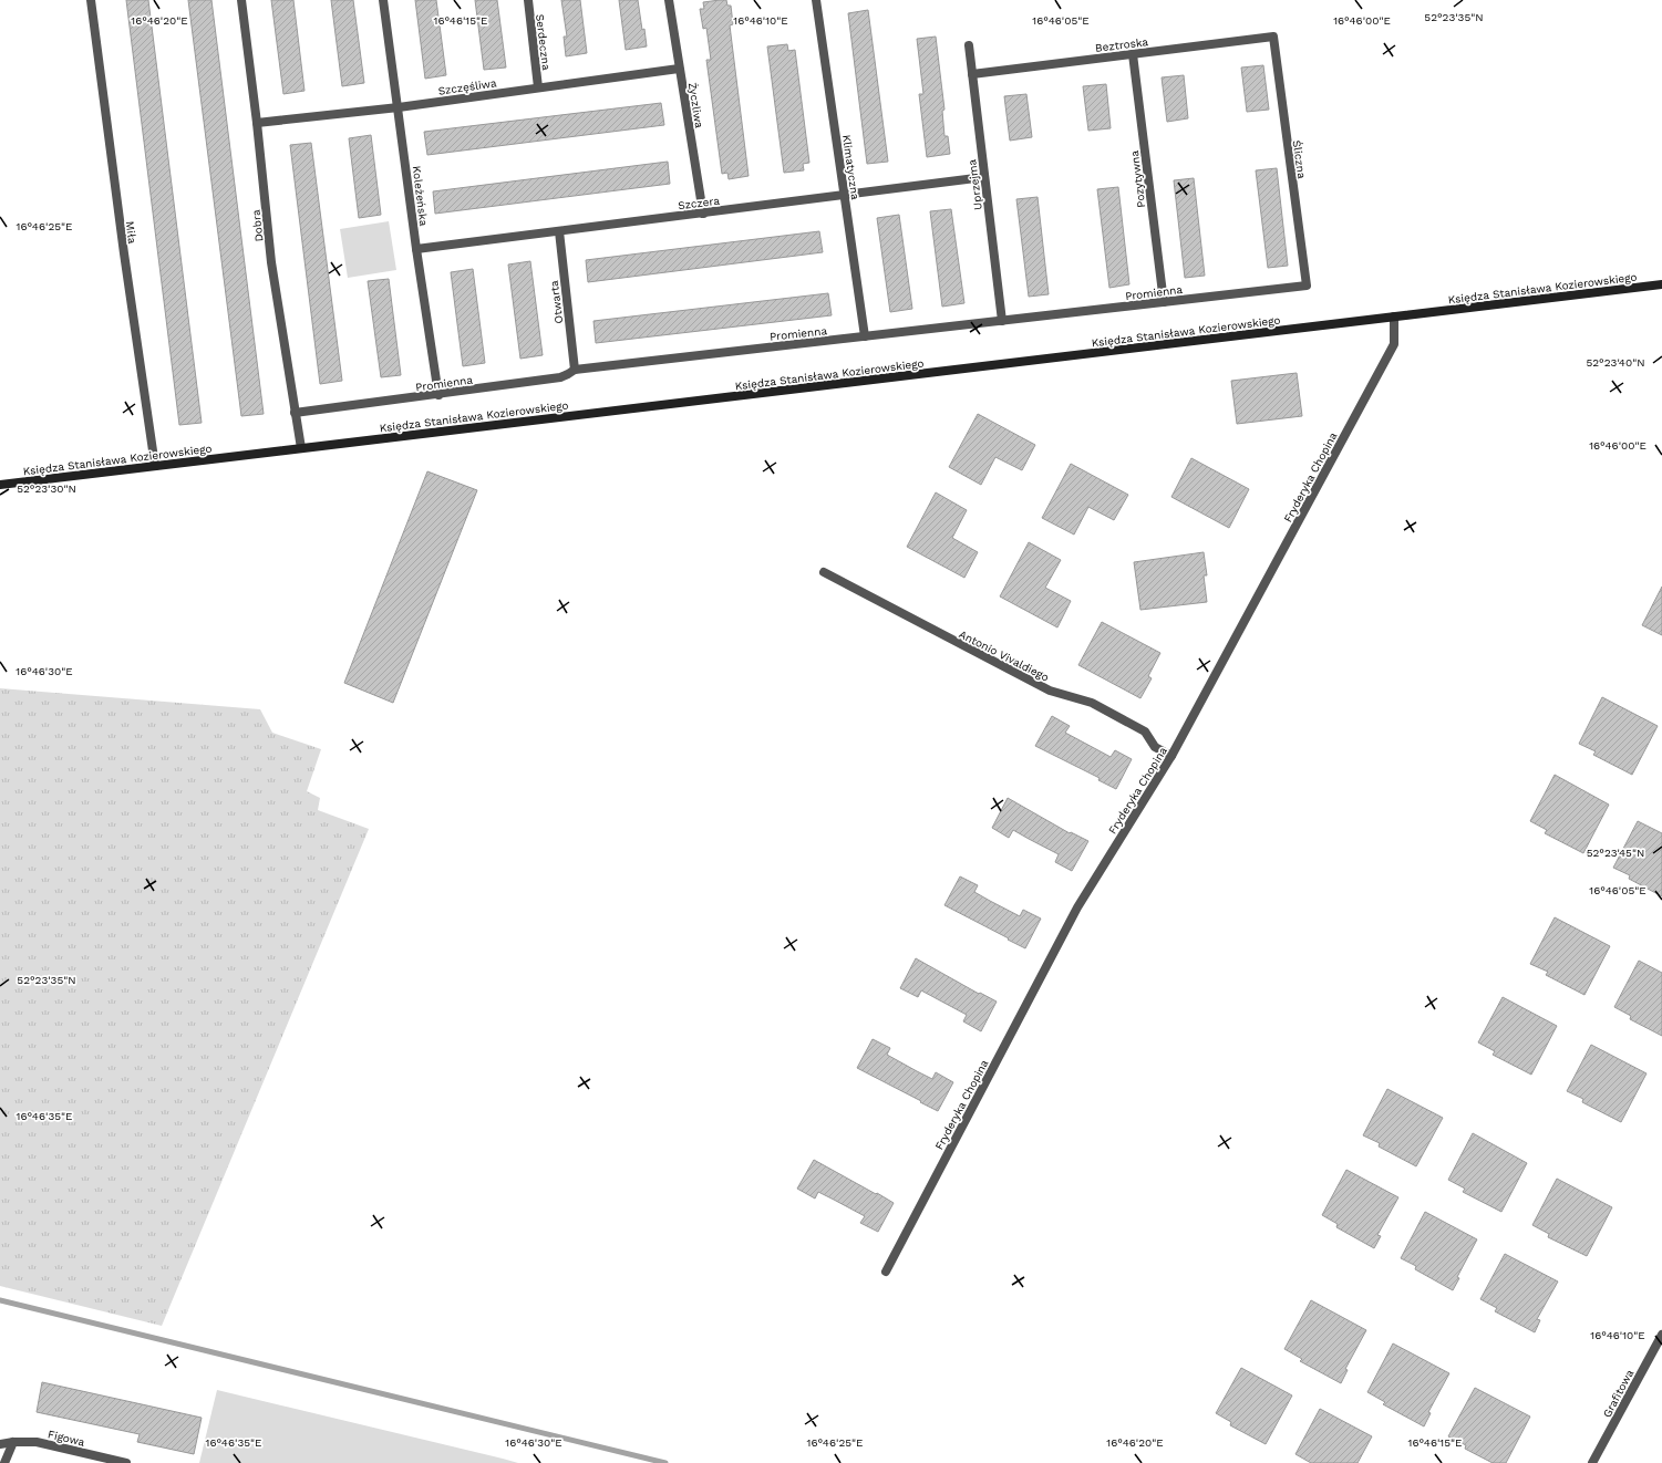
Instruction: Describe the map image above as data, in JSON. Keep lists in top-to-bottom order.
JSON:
{
  "streets": {
    "street": [
      "Serdeczna",
      "Beztroska",
      "Szczęśliwa",
      "Życzliwa",
      "Śliczna",
      "Klimatyczna",
      "Pozytywna",
      "Uprzejma",
      "Koleżeńska",
      "Szczera",
      "Dobra",
      "Miła",
      "Księdza Stanisława Kozierowskiego",
      "Promienna",
      "Otwarta",
      "Fryderyka Chopina",
      "Antonio Vivaldiego",
      "Grafitowa",
      "Figowa"
    ]
  },
  "crossings": [
    ["Serdeczna", "Szczęśliwa"],
    ["Beztroska", "Śliczna"],
    ["Beztroska", "Pozytywna"],
    ["Beztroska", "Uprzejma"],
    ["Szczęśliwa", "Życzliwa"],
    ["Szczęśliwa", "Koleżeńska"],
    ["Szczęśliwa", "Dobra"],
    ["Życzliwa", "Szczera"],
    ["Śliczna", "Promienna"],
    ["Klimatyczna", "Szczera"],
    ["Klimatyczna", "Promienna"],
    ["Pozytywna", "Promienna"],
    ["Uprzejma", "Szczera"],
    ["Uprzejma", "Promienna"],
    ["Koleżeńska", "Szczera"],
    ["Koleżeńska", "Promienna"],
    ["Szczera", "Otwarta"],
    ["Dobra", "Księdza Stanisława Kozierowskiego"],
    ["Dobra", "Promienna"],
    ["Miła", "Księdza Stanisława Kozierowskiego"],
    ["Księdza Stanisława Kozierowskiego", "Fryderyka Chopina"],
    ["Promienna", "Otwarta"],
    ["Fryderyka Chopina", "Antonio Vivaldiego"]
  ],
  "coordinates": [
    "52°23'35\"N",
    "16°46'20\"E",
    "16°46'15\"E",
    "16°46'10\"E",
    "16°46'00\"E",
    "16°46'05\"E",
    "16°46'25\"E",
    "52°23'40\"N",
    "52°23'30\"N",
    "16°46'30\"E",
    "52°23'45\"N",
    "16°46'35\"E"
  ]
}
